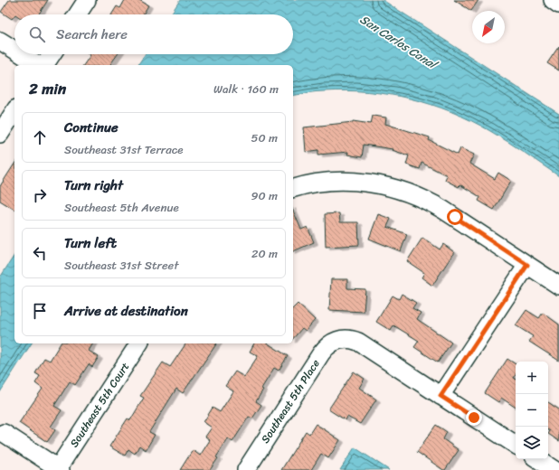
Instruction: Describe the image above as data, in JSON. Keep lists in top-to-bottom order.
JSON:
{
  "streets": {
    "street": ["Southeast 5th Place", "Southeast 5th Court"]
  },
  "water": ["San Carlos Canal"],
  "north": "bottom left",
  "page": {
    "search": "Search here",
    "heading": ["2 min", "Walk · 160 m"],
    "list": [
      ["Continue", "Southeast 31st Terrace", "50 m"],
      ["Turn right", "Southeast 5th Avenue", "90 m"],
      ["Turn left", "Southeast 31st Street", "20 m"],
      "Arrive at destination"
    ],
    "map_buttons": ["+", "−"]
  }
}
